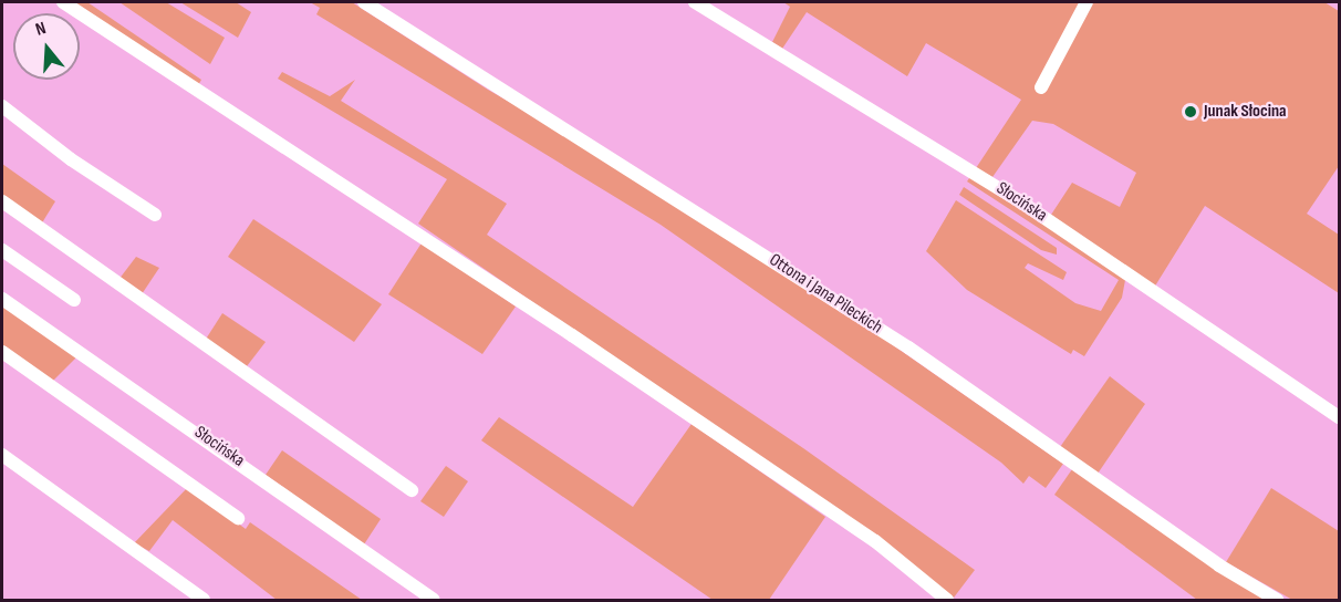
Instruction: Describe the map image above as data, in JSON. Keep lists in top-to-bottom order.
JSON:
{
  "streets": {
    "street": ["Słocińska", "Ottona i Jana Pileckich"]
  },
  "places": ["Junak Słocina"],
  "north": "top"
}
